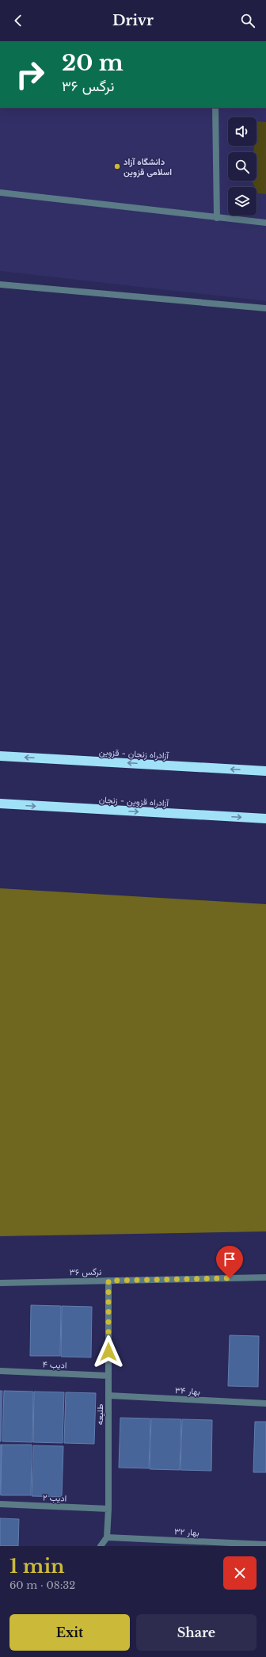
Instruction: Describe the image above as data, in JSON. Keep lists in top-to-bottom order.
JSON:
{
  "streets": {
    "highway": ["آزادراه زنجان - قزوین", "آزادراه قزوین - زنجان"],
    "street": [
      "نرگس ۳۶",
      "ادیب ۴",
      "بهار ۳۴",
      "طلیعه",
      "ادیب ۲",
      "بهار ۳۲"
    ]
  },
  "crossings": [
    ["نرگس ۳۶", "طلیعه"],
    ["ادیب ۴", "طلیعه"],
    ["بهار ۳۴", "طلیعه"],
    ["طلیعه", "ادیب ۲"],
    ["طلیعه", "بهار ۳۲"]
  ],
  "one_way": ["آزادراه زنجان - قزوین", "آزادراه قزوین - زنجان"],
  "places": ["دانشگاه آزاد اسلامی قزوین"],
  "page": {
    "header": "Drivr",
    "turn": ["20 m", "نرگس ۳۶"],
    "heading": ["1 min", "60 m · 08:32"],
    "buttons": ["Exit", "Share"]
  }
}
